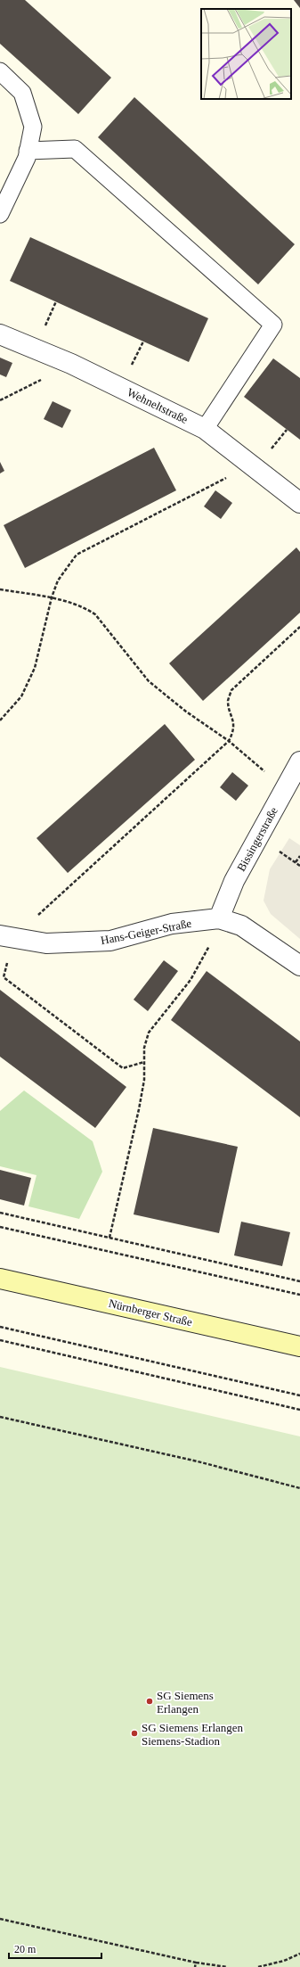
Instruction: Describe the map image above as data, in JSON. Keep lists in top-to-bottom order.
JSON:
{
  "streets": {
    "street": [
      "Wehneltstraße",
      "Bissingerstraße",
      "Hans-Geiger-Straße",
      "Nürnberger Straße"
    ]
  },
  "crossings": [
    ["Bissingerstraße", "Hans-Geiger-Straße"]
  ],
  "places": ["SG Siemens Erlangen", "SG Siemens Erlangen Siemens-Stadion"],
  "scale_bar": "20 m"
}
